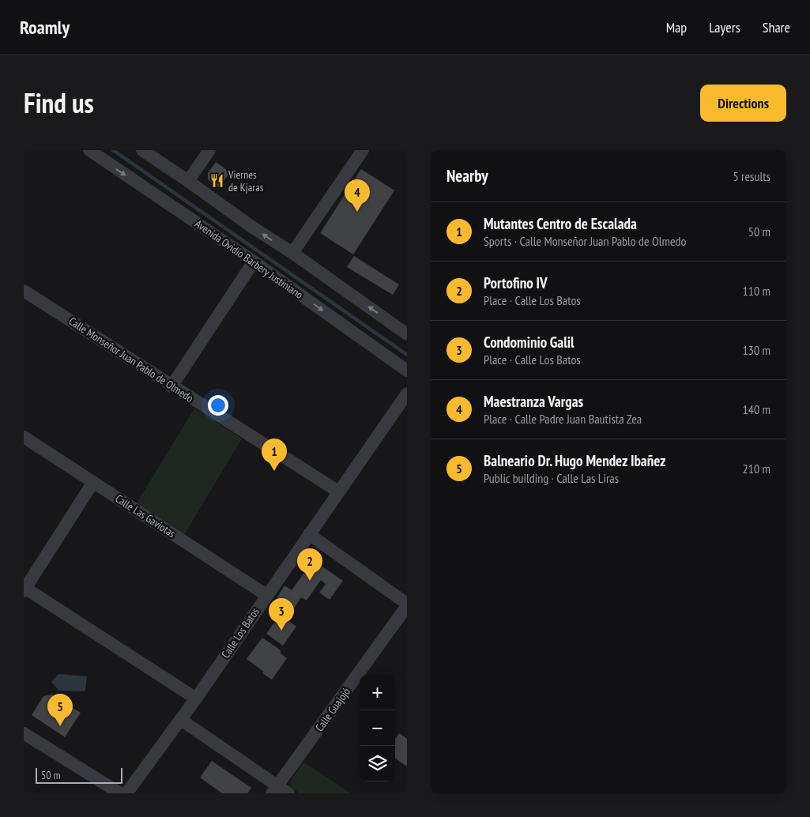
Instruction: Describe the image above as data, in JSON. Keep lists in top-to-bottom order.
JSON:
{
  "streets": {
    "street": [
      "Avenida Ovidio Barbery Justiniano",
      "Calle Monseñor Juan Pablo de Olmedo",
      "Calle Las Gaviotas",
      "Calle Los Batos",
      "Calle Guajojó"
    ]
  },
  "crossings": [
    ["Calle Monseñor Juan Pablo de Olmedo", "Calle Los Batos"],
    ["Calle Las Gaviotas", "Calle Los Batos"]
  ],
  "places": {
    "restaurant": ["Viernes de Kjaras"]
  },
  "scale_bar": "50 m",
  "page": {
    "header": "Roamly",
    "nav": ["Map", "Layers", "Share"],
    "title": "Find us",
    "buttons": "Directions",
    "heading": ["Nearby", "5 results"],
    "pins": [
      "4",
      "1",
      "2",
      "3",
      "5"
    ],
    "list": [
      {
        "mark": "1",
        "name": "Mutantes Centro de Escalada",
        "note": "Sports · Calle Monseñor Juan Pablo de Olmedo",
        "value": "50 m"
      },
      {
        "mark": "2",
        "name": "Portofino IV",
        "note": "Place · Calle Los Batos",
        "value": "110 m"
      },
      {
        "mark": "3",
        "name": "Condominio Galil",
        "note": "Place · Calle Los Batos",
        "value": "130 m"
      },
      {
        "mark": "4",
        "name": "Maestranza Vargas",
        "note": "Place · Calle Padre Juan Bautista Zea",
        "value": "140 m"
      },
      {
        "mark": "5",
        "name": "Balneario Dr. Hugo Mendez Ibañez",
        "note": "Public building · Calle Las Liras",
        "value": "210 m"
      }
    ],
    "map_buttons": ["+", "−"],
    "scale": "50 m"
  }
}
